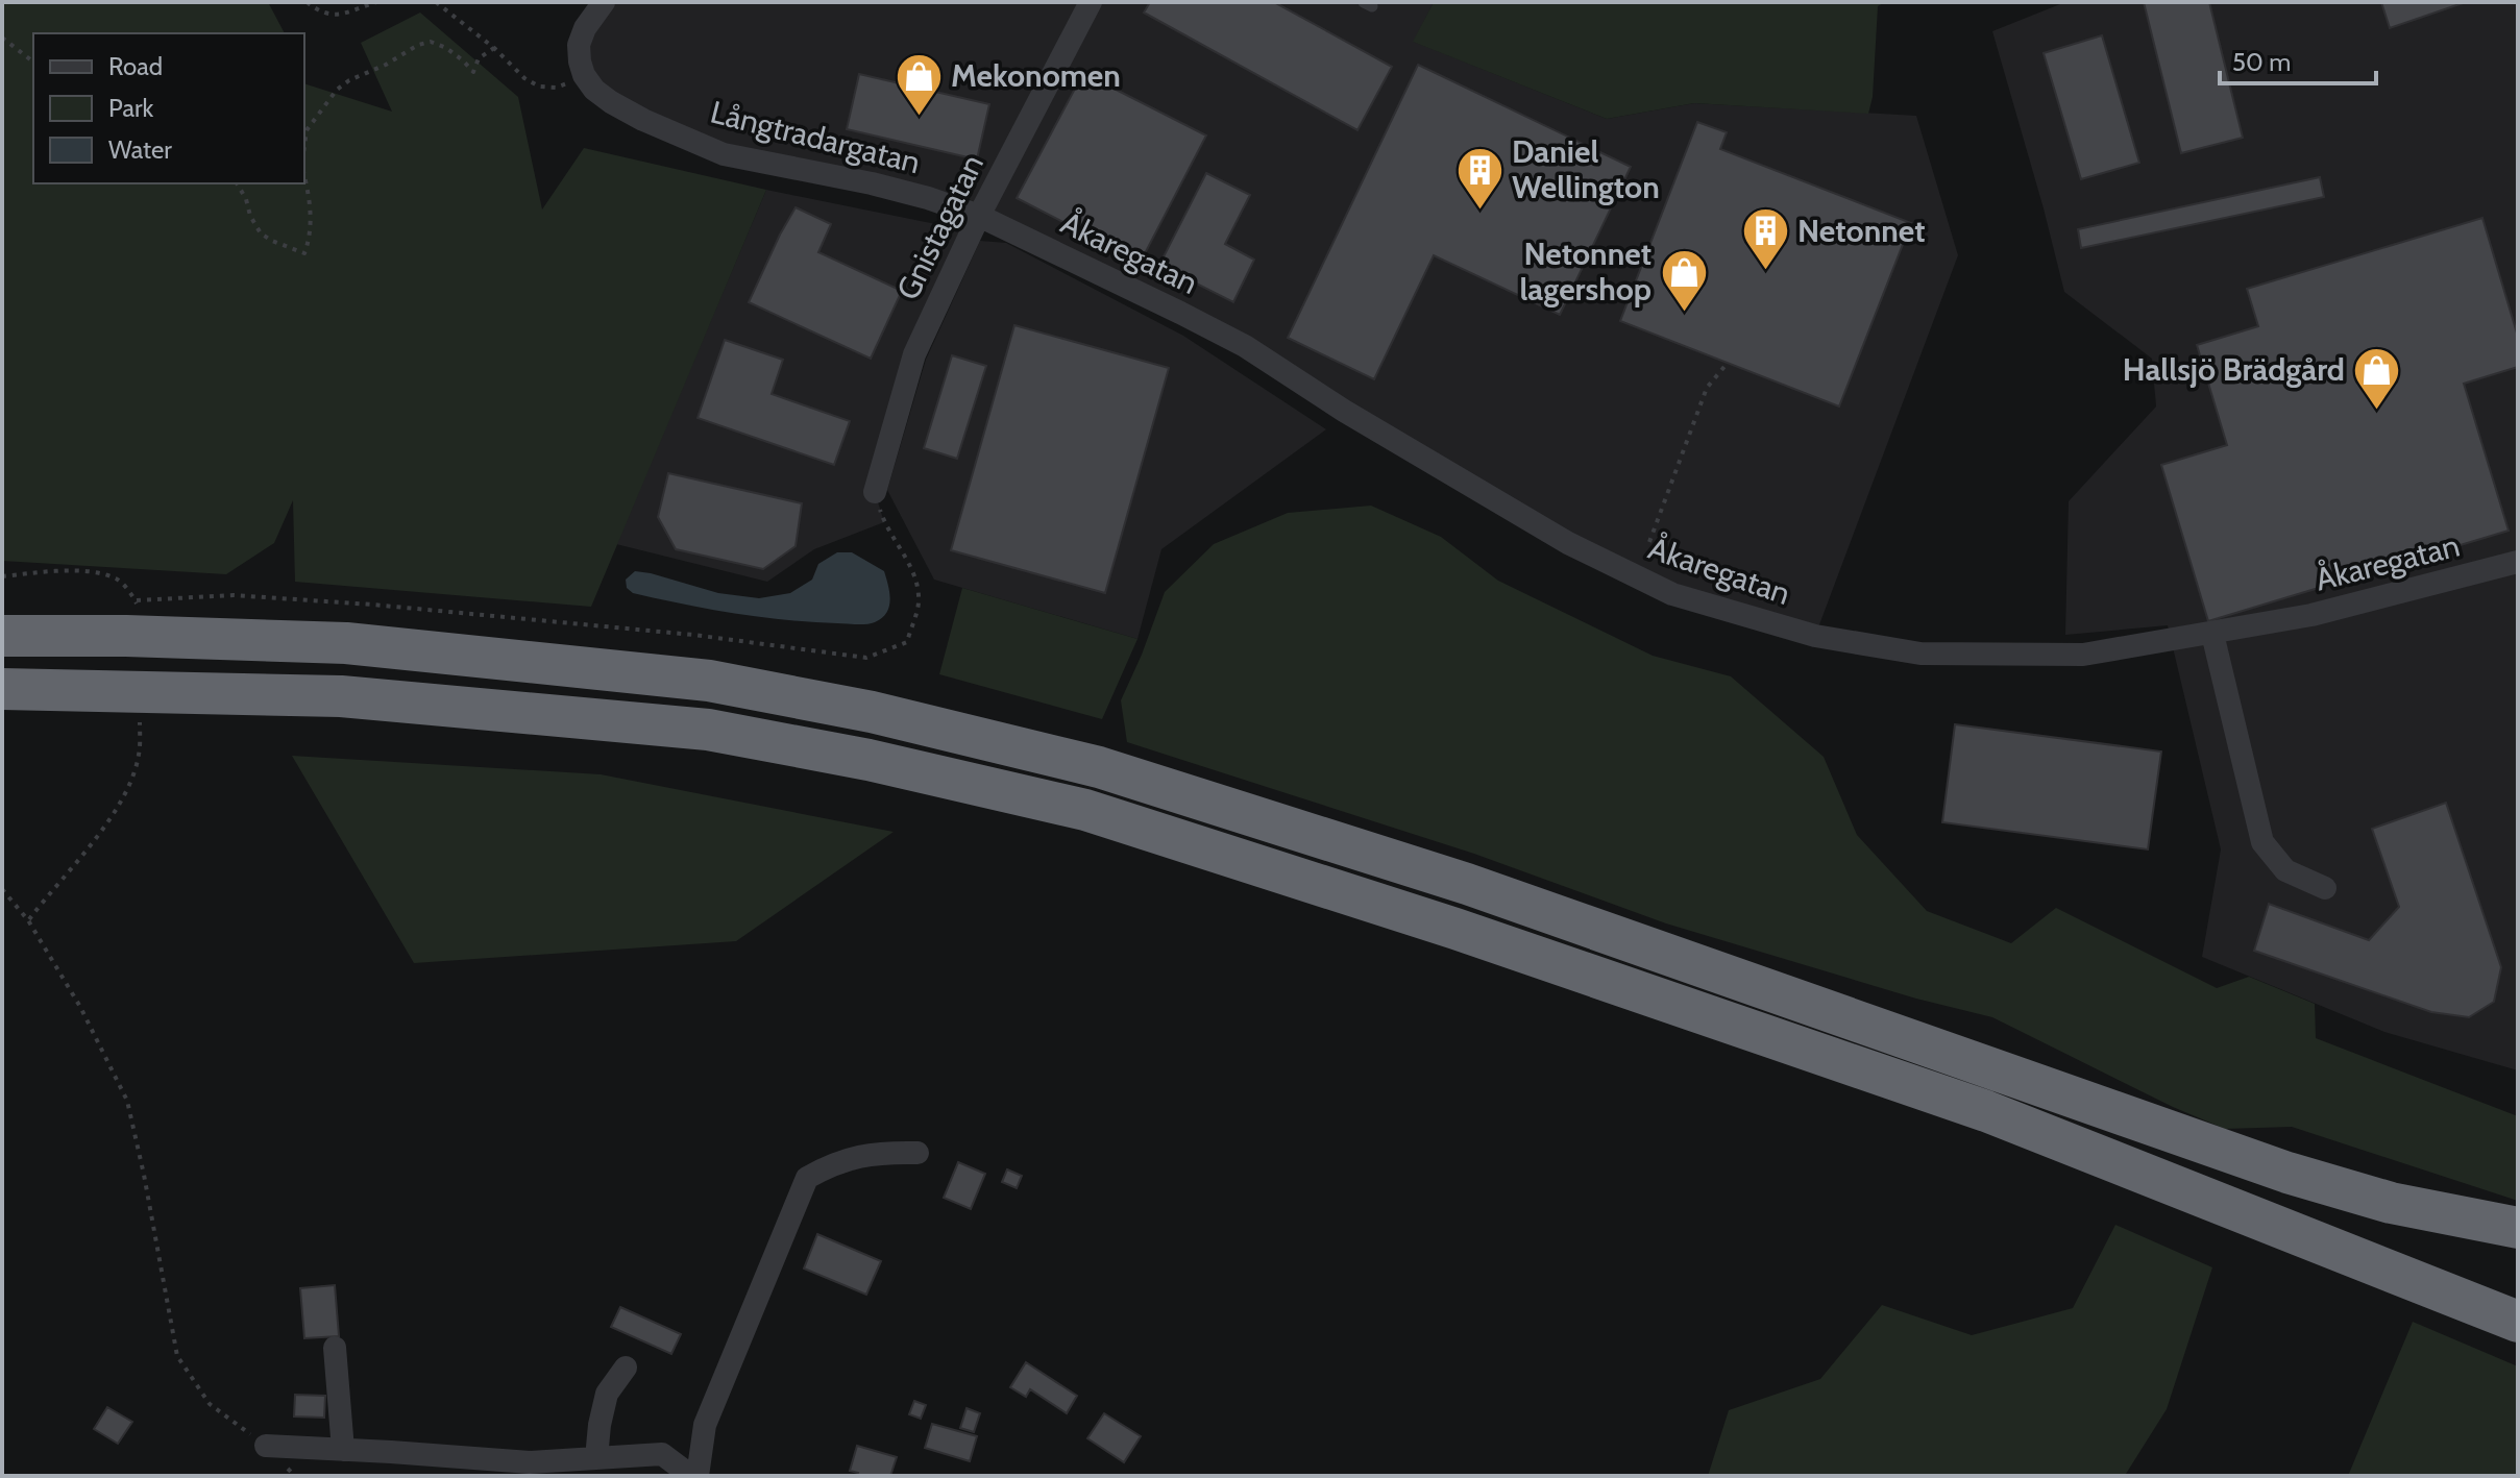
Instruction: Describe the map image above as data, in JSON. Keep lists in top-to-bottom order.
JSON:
{
  "streets": {
    "street": ["Långtradargatan", "Gnistagatan", "Åkaregatan"]
  },
  "crossings": [
    ["Långtradargatan", "Gnistagatan"],
    ["Långtradargatan", "Åkaregatan"],
    ["Gnistagatan", "Åkaregatan"]
  ],
  "places": {
    "shop": ["Mekonomen", "Netonnet lagershop", "Hallsjö Brädgård"],
    "building": ["Daniel Wellington", "Netonnet"]
  },
  "legend": ["Road", "Park", "Water"],
  "scale_bar": "50 m"
}
